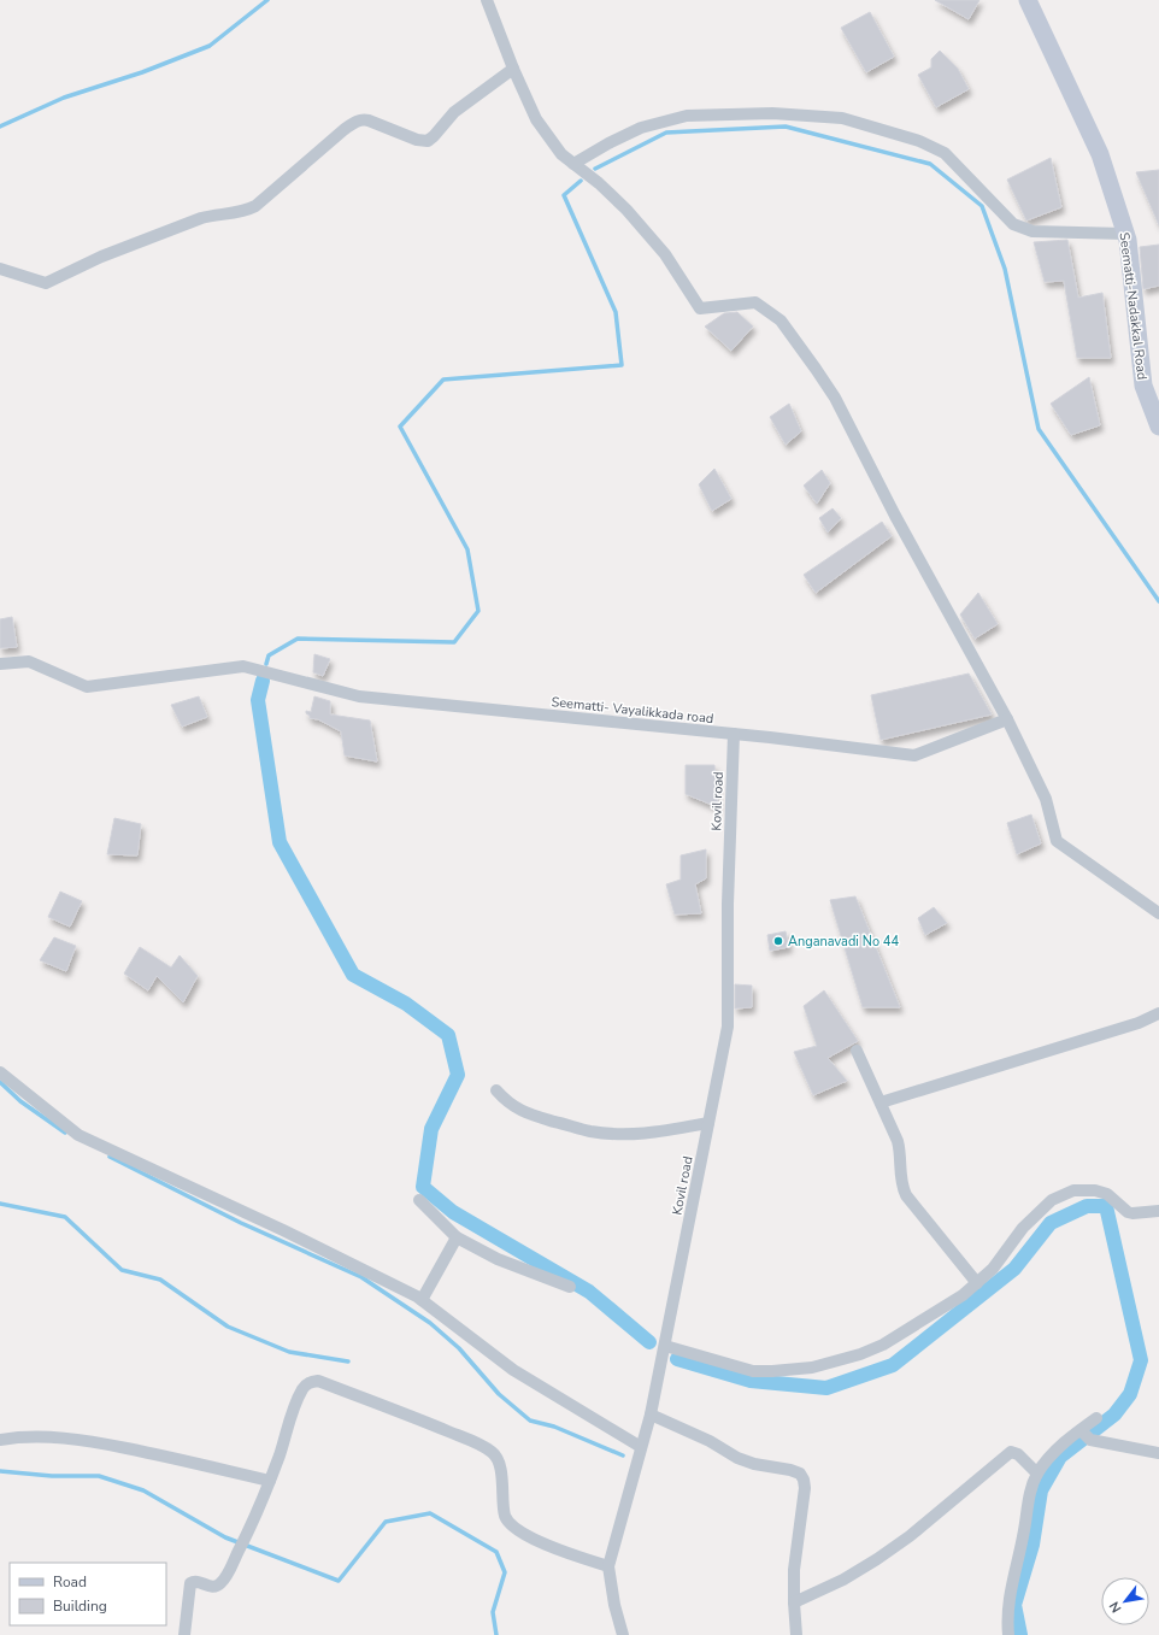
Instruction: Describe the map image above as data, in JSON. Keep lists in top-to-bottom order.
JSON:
{
  "streets": {
    "street": ["Seematti-Nadakkal Road", "Seematti- Vayalikkada road", "Kovil road"]
  },
  "crossings": [
    ["Seematti- Vayalikkada road", "Kovil road"]
  ],
  "places": ["Anganavadi No 44"],
  "legend": ["Road", "Building"],
  "north": "bottom left"
}
